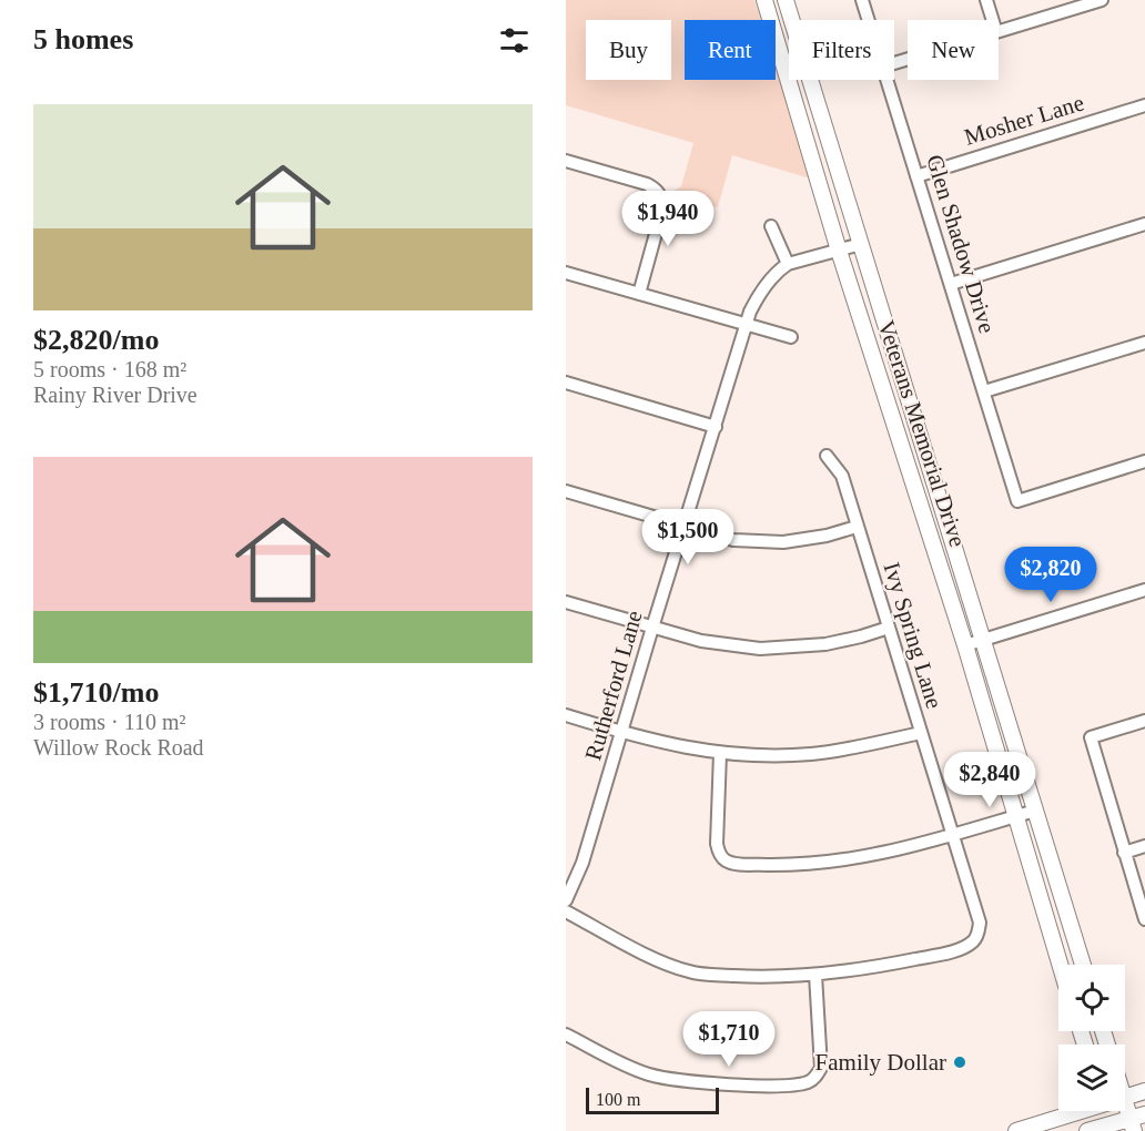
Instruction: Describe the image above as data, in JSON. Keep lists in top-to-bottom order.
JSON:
{
  "streets": {
    "main road": ["Veterans Memorial Drive"],
    "street": [
      "Mosher Lane",
      "Glen Shadow Drive",
      "Ivy Spring Lane",
      "Rutherford Lane"
    ]
  },
  "crossings": [
    ["Mosher Lane", "Glen Shadow Drive"]
  ],
  "places": ["Family Dollar"],
  "scale_bar": "100 m",
  "page": {
    "heading": "5 homes",
    "chip": [
      "Buy",
      "Rent",
      "Filters",
      "New"
    ],
    "list": [
      {
        "name": "$2,820/mo",
        "note": "5 rooms · 168 m² · Rainy River Drive"
      },
      {
        "name": "$1,710/mo",
        "note": "3 rooms · 110 m² · Willow Rock Road"
      }
    ],
    "price": [
      "$1,940",
      "$1,500",
      "$2,820",
      "$2,840",
      "$1,710"
    ],
    "scale": "100 m"
  }
}
